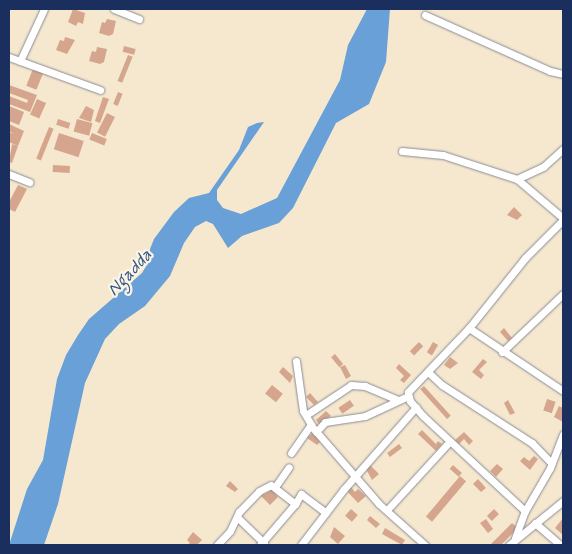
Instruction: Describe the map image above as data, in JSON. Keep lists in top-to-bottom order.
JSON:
{
  "water": ["Ngadda"]
}
